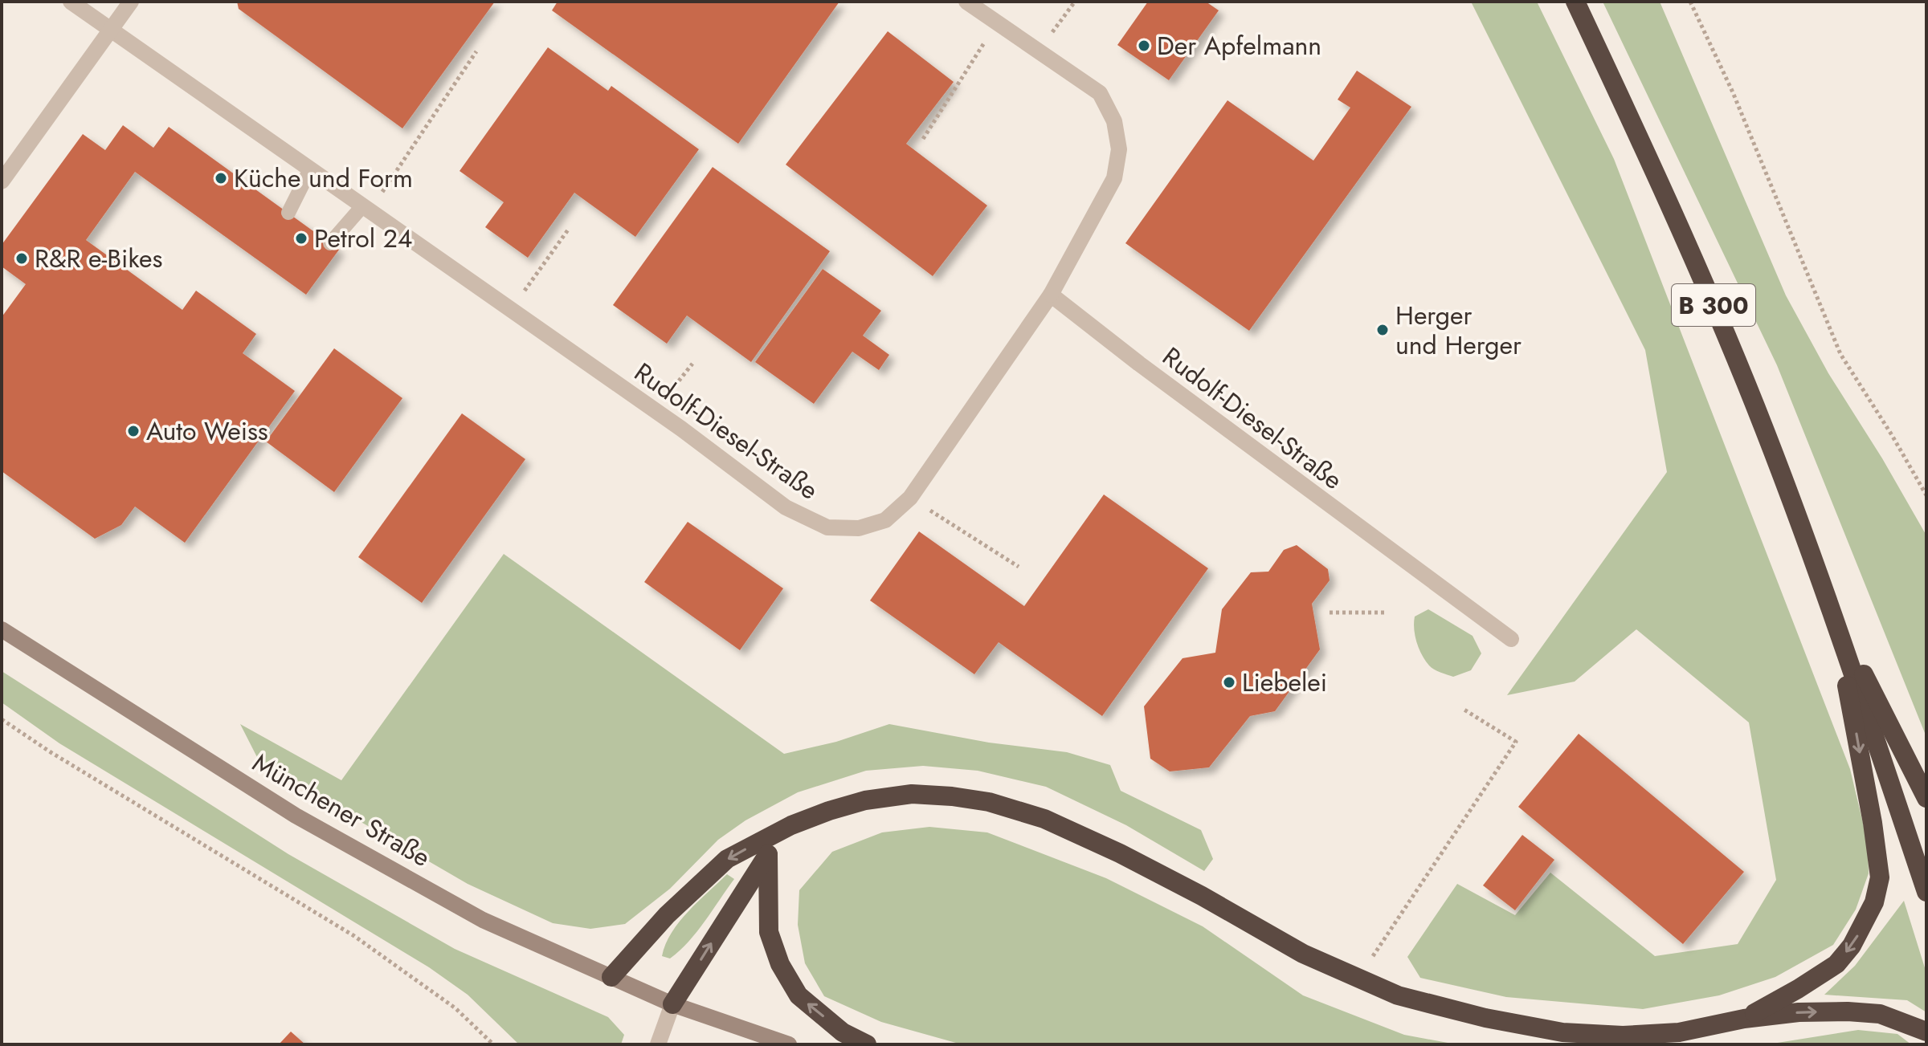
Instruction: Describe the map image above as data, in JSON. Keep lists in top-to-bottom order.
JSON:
{
  "streets": {
    "highway": ["B 300"],
    "main road": ["Münchener Straße"],
    "street": ["Rudolf-Diesel-Straße"]
  },
  "places": [
    "Der Apfelmann",
    "Küche und Form",
    "Petrol 24",
    "R&R e-Bikes",
    "Herger und Herger",
    "Auto Weiss",
    "Liebelei"
  ]
}
